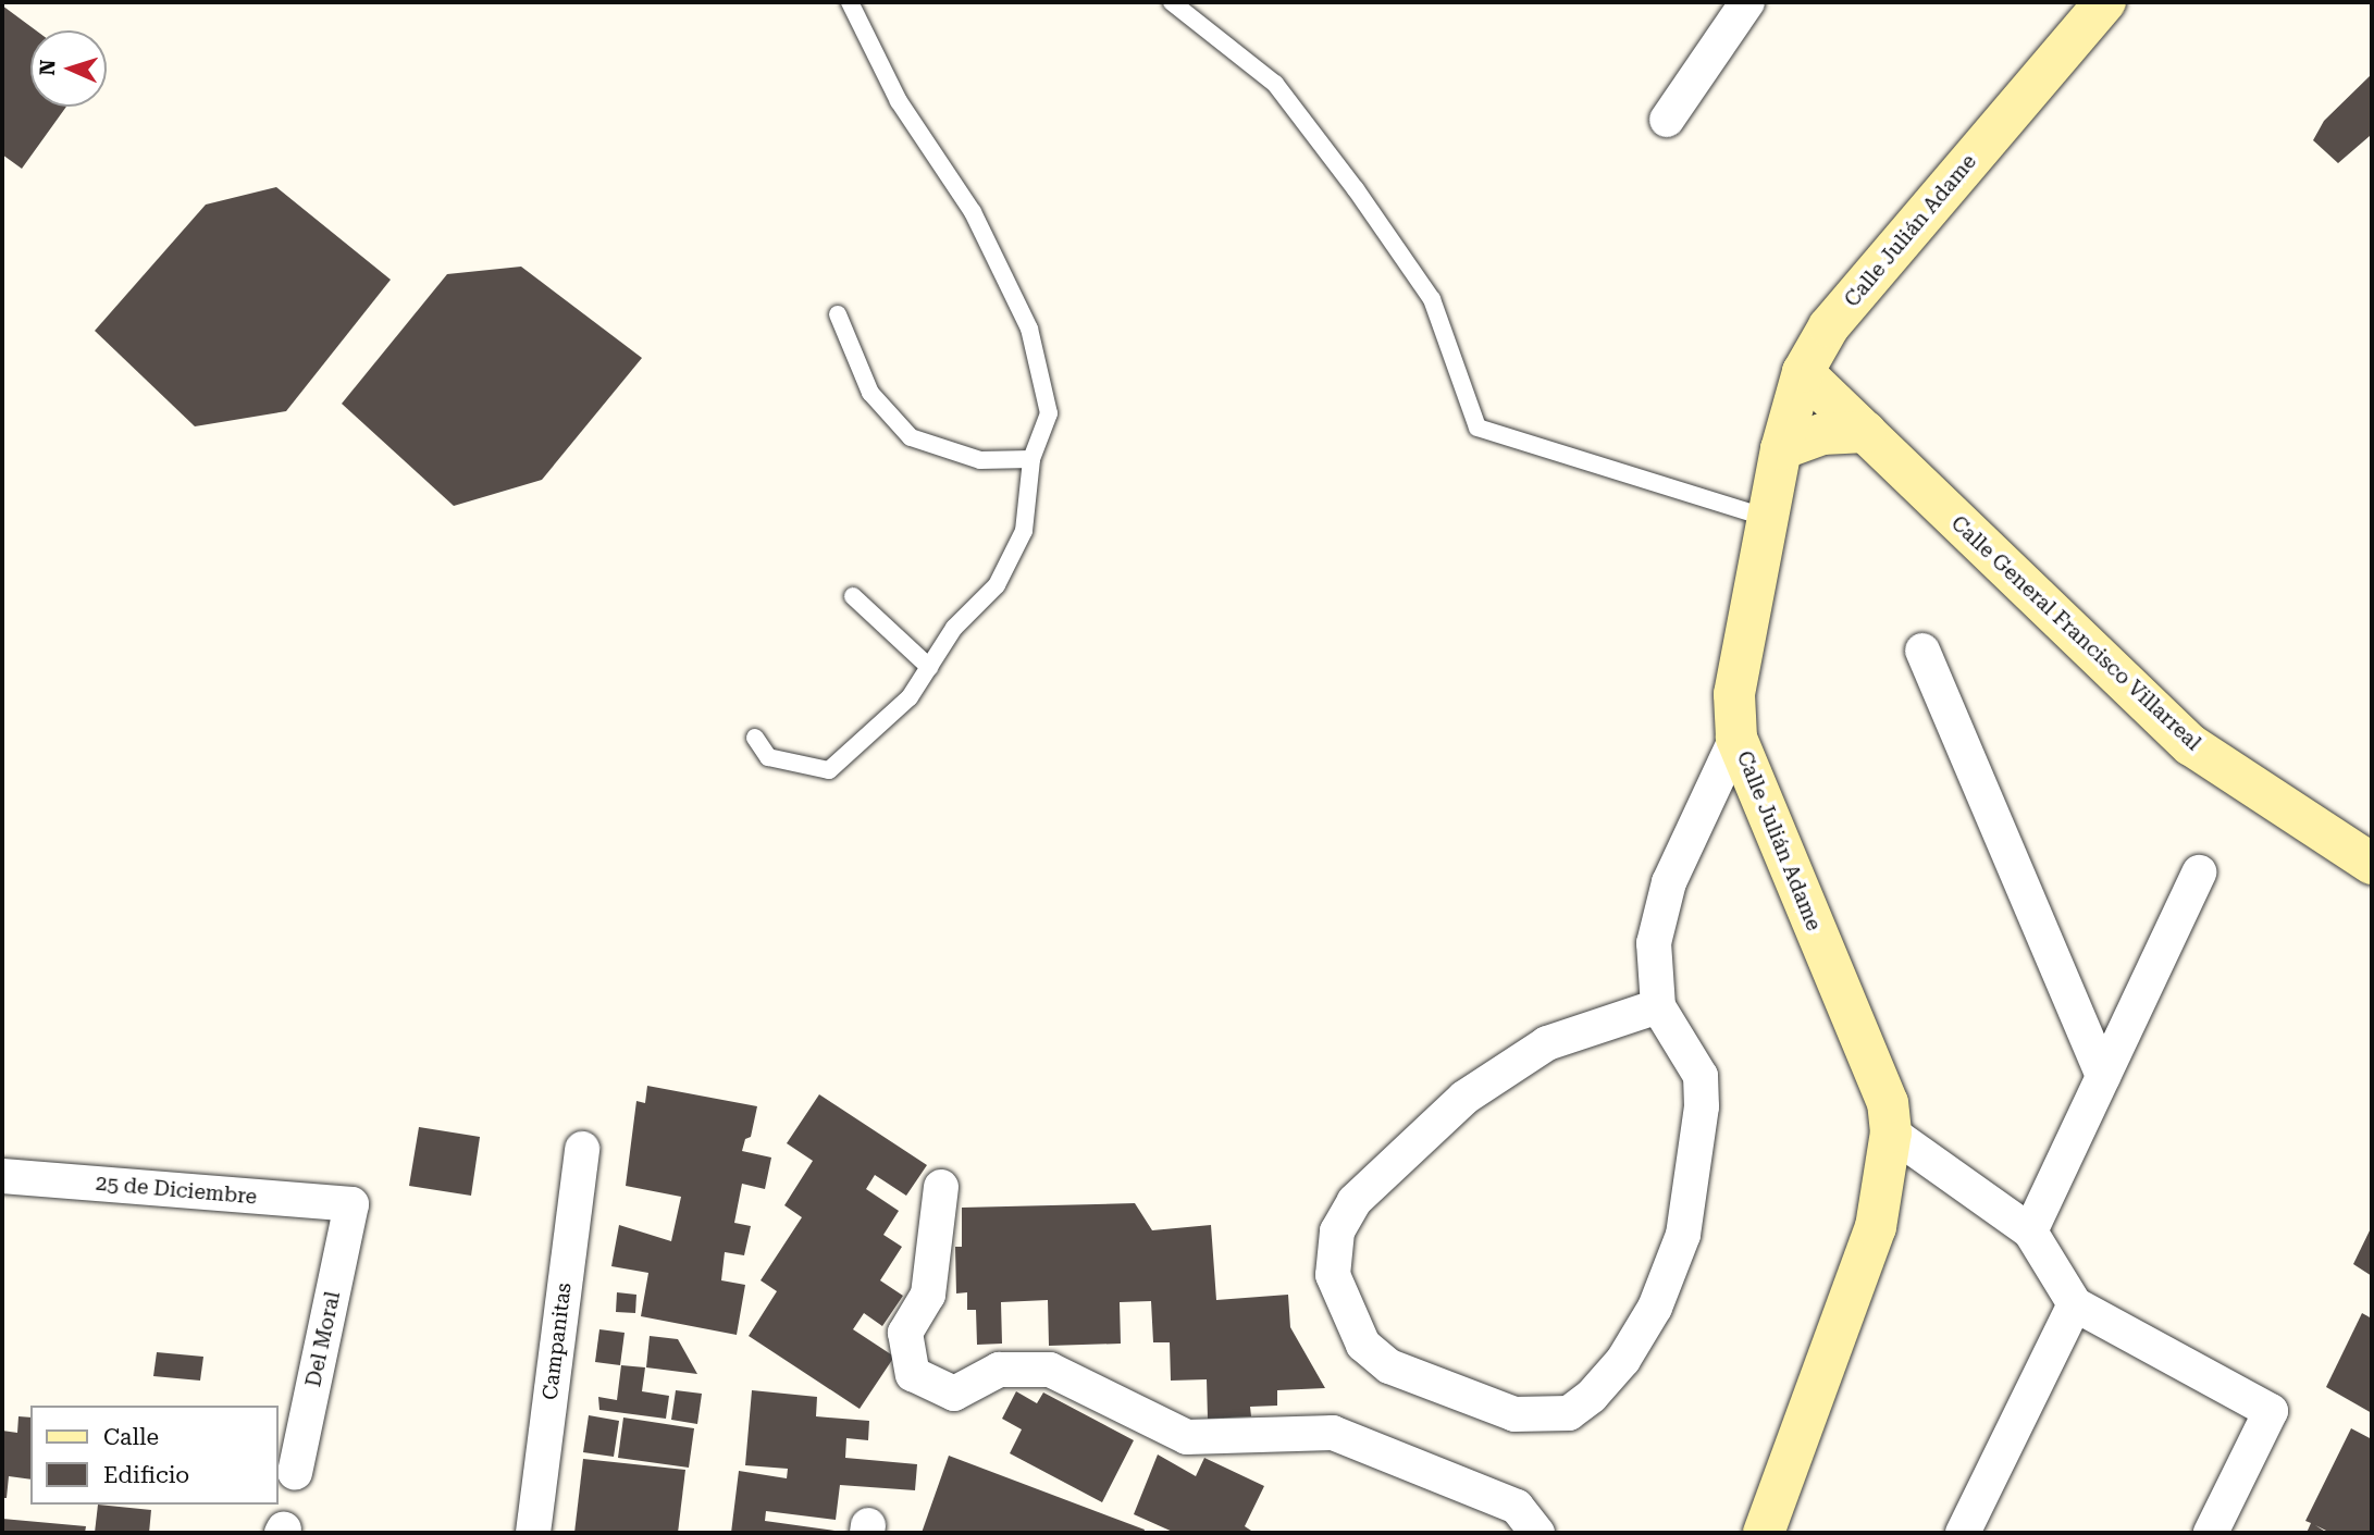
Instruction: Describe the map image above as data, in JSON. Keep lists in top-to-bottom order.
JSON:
{
  "streets": {
    "street": [
      "Calle Julián Adame",
      "Calle General Francisco Villarreal",
      "25 de Diciembre",
      "Del Moral",
      "Campanitas"
    ]
  },
  "crossings": [
    ["Calle Julián Adame", "Calle General Francisco Villarreal"],
    ["25 de Diciembre", "Del Moral"]
  ],
  "legend": ["Calle", "Edificio"],
  "north": "left"
}
